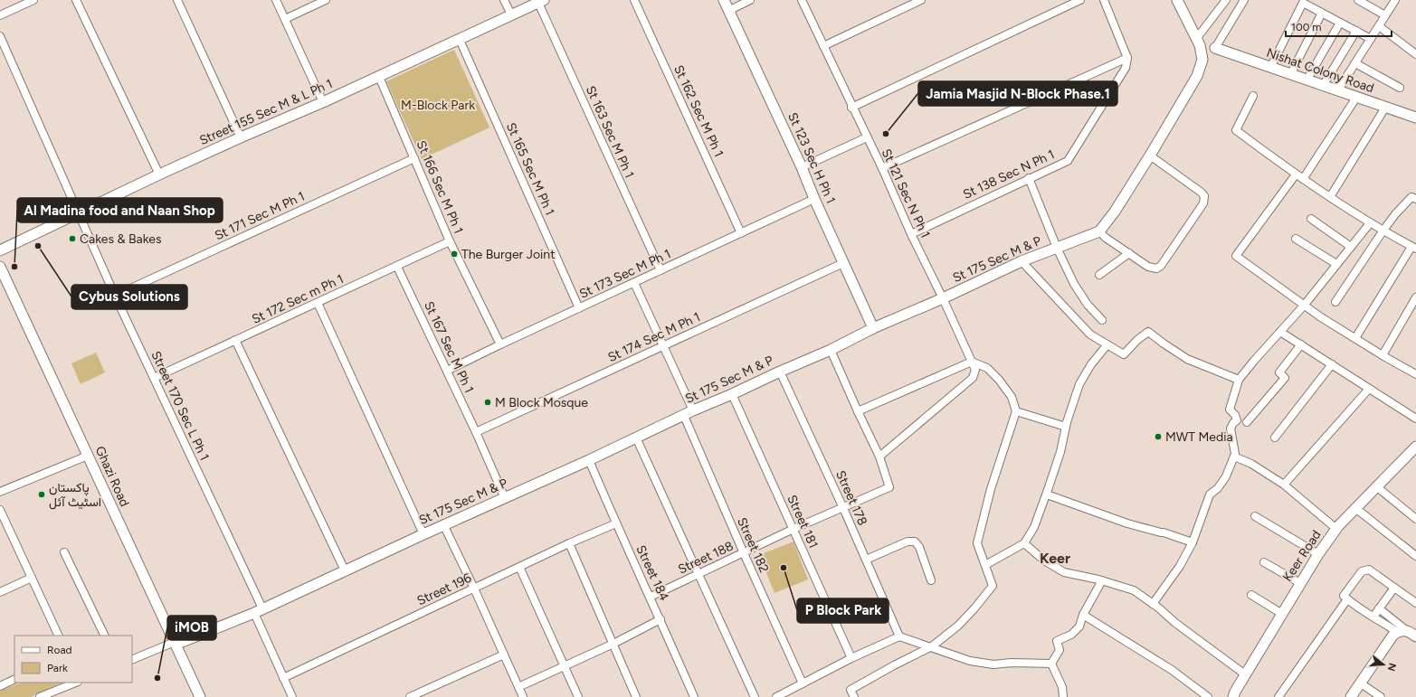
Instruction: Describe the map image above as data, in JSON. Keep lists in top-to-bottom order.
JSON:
{
  "streets": {
    "street": [
      "Nishat Colony Road",
      "St 162 Sec M Ph 1",
      "Street 155 Sec M & L Ph 1",
      "St 163 Sec M Ph 1",
      "St 123 Sec H Ph 1",
      "St 165 Sec M Ph 1",
      "St 138 Sec N Ph 1",
      "St 166 Sec M Ph 1",
      "St 121 Sec N Ph 1",
      "St 171 Sec M Ph 1",
      "St 175 Sec M & P",
      "St 173 Sec M Ph 1",
      "St 172 Sec m Ph 1",
      "St 174 Sec M Ph 1",
      "St 167 Sec M Ph 1",
      "Street 170 Sec L Ph 1",
      "Ghazi Road",
      "Street 178",
      "Street 181",
      "Street 182",
      "Keer Road",
      "Street 188",
      "Street 184",
      "Street 196"
    ]
  },
  "crossings": [
    ["St 162 Sec M Ph 1", "St 173 Sec M Ph 1"],
    ["Street 155 Sec M & L Ph 1", "St 163 Sec M Ph 1"],
    ["Street 155 Sec M & L Ph 1", "St 165 Sec M Ph 1"],
    ["Street 155 Sec M & L Ph 1", "St 166 Sec M Ph 1"],
    ["Street 155 Sec M & L Ph 1", "Street 170 Sec L Ph 1"],
    ["St 163 Sec M Ph 1", "St 173 Sec M Ph 1"],
    ["St 123 Sec H Ph 1", "St 175 Sec M & P"],
    ["St 123 Sec H Ph 1", "St 173 Sec M Ph 1"],
    ["St 123 Sec H Ph 1", "St 174 Sec M Ph 1"],
    ["St 165 Sec M Ph 1", "St 173 Sec M Ph 1"],
    ["St 138 Sec N Ph 1", "St 121 Sec N Ph 1"],
    ["St 166 Sec M Ph 1", "St 171 Sec M Ph 1"],
    ["St 166 Sec M Ph 1", "St 173 Sec M Ph 1"],
    ["St 166 Sec M Ph 1", "St 172 Sec m Ph 1"],
    ["St 121 Sec N Ph 1", "St 175 Sec M & P"],
    ["St 171 Sec M Ph 1", "Street 170 Sec L Ph 1"],
    ["St 175 Sec M & P", "St 167 Sec M Ph 1"],
    ["St 175 Sec M & P", "Street 170 Sec L Ph 1"],
    ["St 175 Sec M & P", "Ghazi Road"],
    ["St 175 Sec M & P", "Street 178"],
    ["St 175 Sec M & P", "Street 181"],
    ["St 175 Sec M & P", "Street 182"],
    ["St 175 Sec M & P", "Street 184"],
    ["St 173 Sec M Ph 1", "St 167 Sec M Ph 1"],
    ["St 173 Sec M Ph 1", "Street 182"],
    ["St 172 Sec m Ph 1", "St 167 Sec M Ph 1"],
    ["St 172 Sec m Ph 1", "Street 170 Sec L Ph 1"],
    ["St 174 Sec M Ph 1", "St 167 Sec M Ph 1"],
    ["St 174 Sec M Ph 1", "Street 182"],
    ["Street 170 Sec L Ph 1", "Street 196"],
    ["Street 178", "Street 188"],
    ["Street 181", "Street 188"],
    ["Street 182", "Street 188"],
    ["Street 188", "Street 184"],
    ["Street 184", "Street 196"]
  ],
  "districts": ["Keer"],
  "parks": ["M-Block Park"],
  "places": [
    "Jamia Masjid N-Block Phase.1",
    "Cakes & Bakes",
    "Cybus Solutions",
    "The Burger Joint",
    "Al Madina food and Naan Shop",
    "M Block Mosque",
    "MWT Media",
    "پاکستان اسٹیٹ آئل",
    "P Block Park",
    "iMOB"
  ],
  "legend": ["Road", "Park"],
  "scale_bar": "100 m",
  "north": "right"
}
